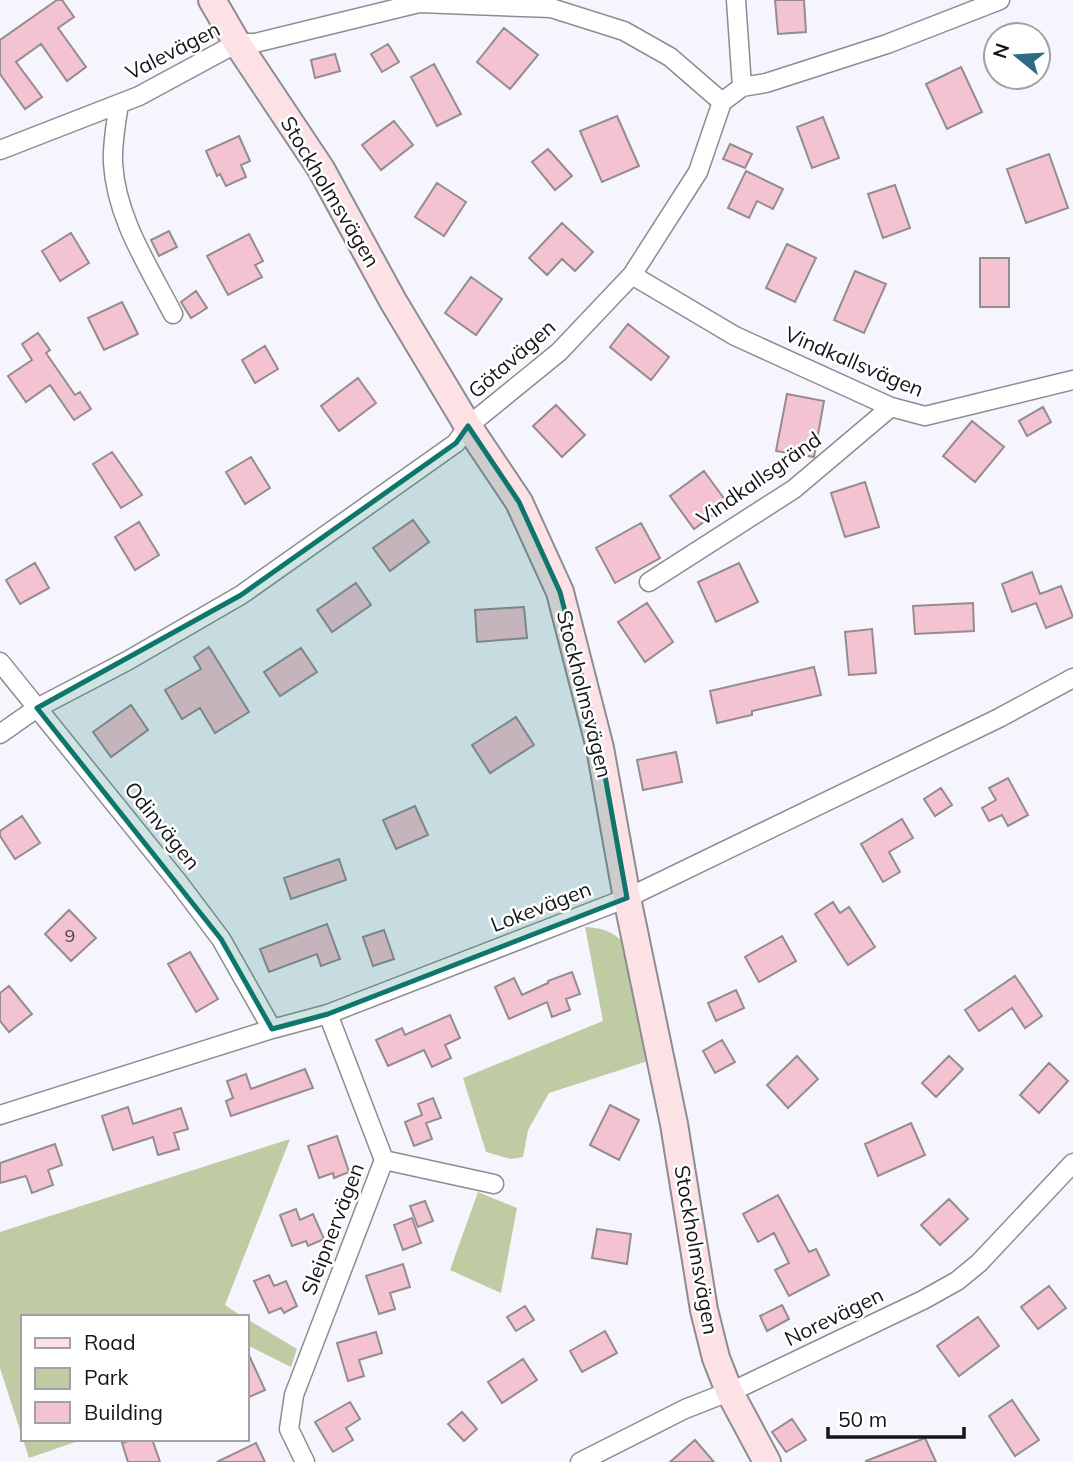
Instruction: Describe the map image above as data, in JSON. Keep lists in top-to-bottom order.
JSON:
{
  "streets": {
    "street": [
      "Valevägen",
      "Stockholmsvägen",
      "Götavägen",
      "Vindkallsvägen",
      "Vindkallsgränd",
      "Odinvägen",
      "Lokevägen",
      "Sleipnervägen",
      "Norevägen"
    ]
  },
  "crossings": [
    ["Valevägen", "Stockholmsvägen"],
    ["Valevägen", "Götavägen"],
    ["Stockholmsvägen", "Götavägen"],
    ["Stockholmsvägen", "Lokevägen"],
    ["Stockholmsvägen", "Norevägen"],
    ["Götavägen", "Vindkallsvägen"],
    ["Götavägen", "Odinvägen"],
    ["Vindkallsvägen", "Vindkallsgränd"],
    ["Odinvägen", "Lokevägen"],
    ["Lokevägen", "Sleipnervägen"]
  ],
  "house_numbers": ["9"],
  "legend": ["Road", "Park", "Building"],
  "scale_bar": "50 m",
  "north": "left"
}
